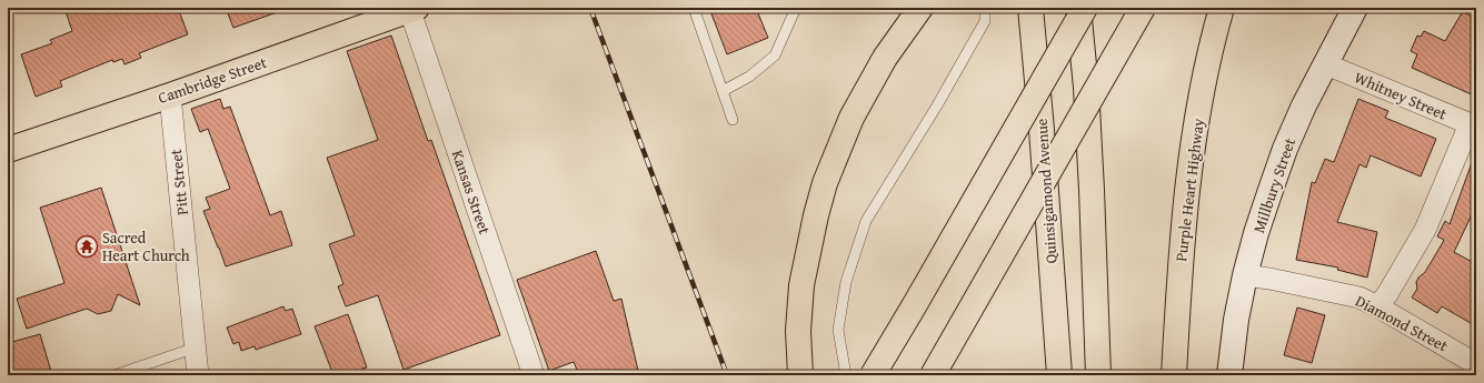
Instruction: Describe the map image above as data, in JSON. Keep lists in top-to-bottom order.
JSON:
{
  "streets": {
    "main road": [
      "Cambridge Street",
      "Millbury Street",
      "Purple Heart Highway",
      "Quinsigamond Avenue"
    ],
    "street": [
      "Whitney Street",
      "Pitt Street",
      "Kansas Street",
      "Diamond Street"
    ]
  },
  "crossings": [
    ["Cambridge Street", "Pitt Street"],
    ["Cambridge Street", "Kansas Street"],
    ["Whitney Street", "Millbury Street"],
    ["Millbury Street", "Diamond Street"]
  ],
  "places": {
    "temple": ["Sacred Heart Church"]
  }
}
